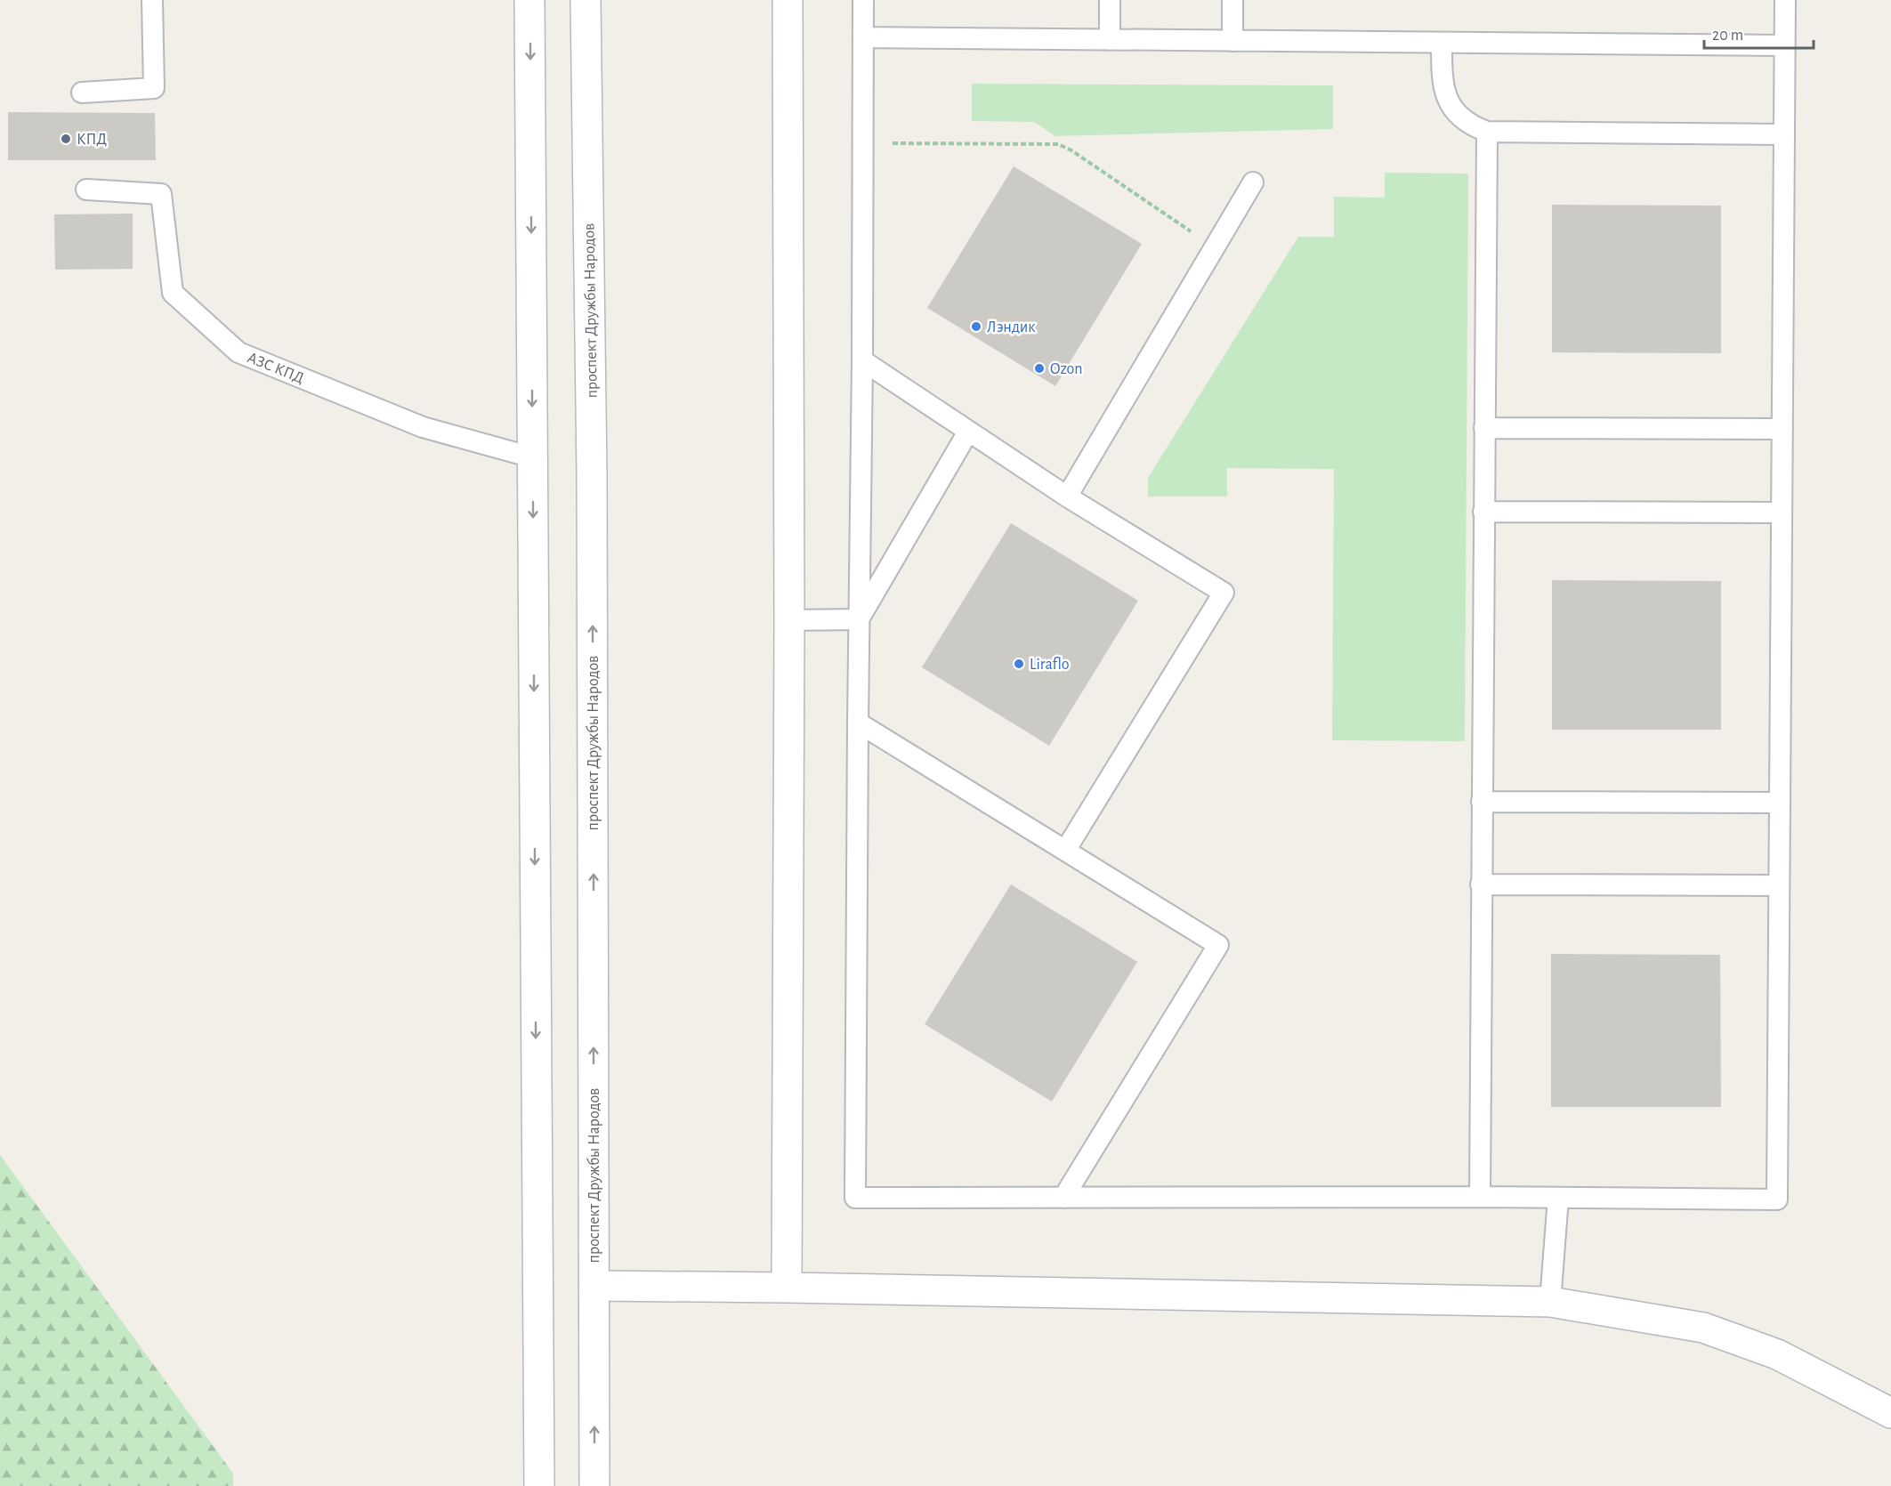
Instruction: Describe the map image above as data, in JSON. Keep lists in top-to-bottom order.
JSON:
{
  "streets": {
    "main road": ["проспект Дружбы Народов"],
    "lane": ["АЗС КПД"]
  },
  "places": [
    "КПД",
    "Лэндик",
    "Ozon",
    "Liraflo"
  ],
  "scale_bar": "20 m"
}
